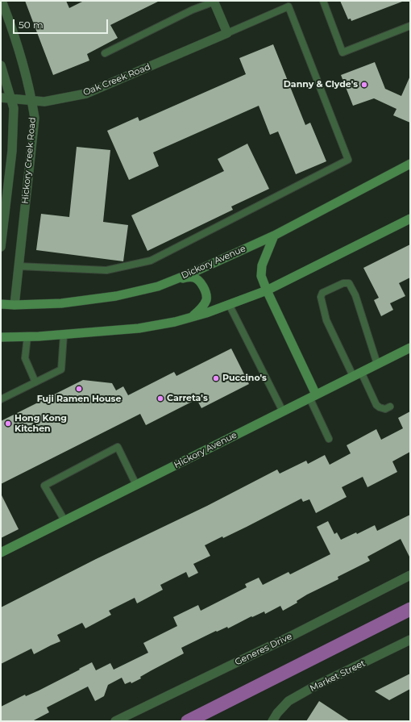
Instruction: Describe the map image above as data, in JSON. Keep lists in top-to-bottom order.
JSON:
{
  "streets": {
    "main road": ["Dickory Avenue", "Hickory Avenue"],
    "street": [
      "Oak Creek Road",
      "Hickory Creek Road",
      "Generes Drive",
      "Market Street"
    ]
  },
  "crossings": [
    ["Oak Creek Road", "Hickory Creek Road"],
    ["Hickory Creek Road", "Dickory Avenue"]
  ],
  "places": [
    "Danny & Clyde's",
    "Puccino's",
    "Fuji Ramen House",
    "Carreta's",
    "Hong Kong Kitchen"
  ],
  "scale_bar": "50 m"
}
